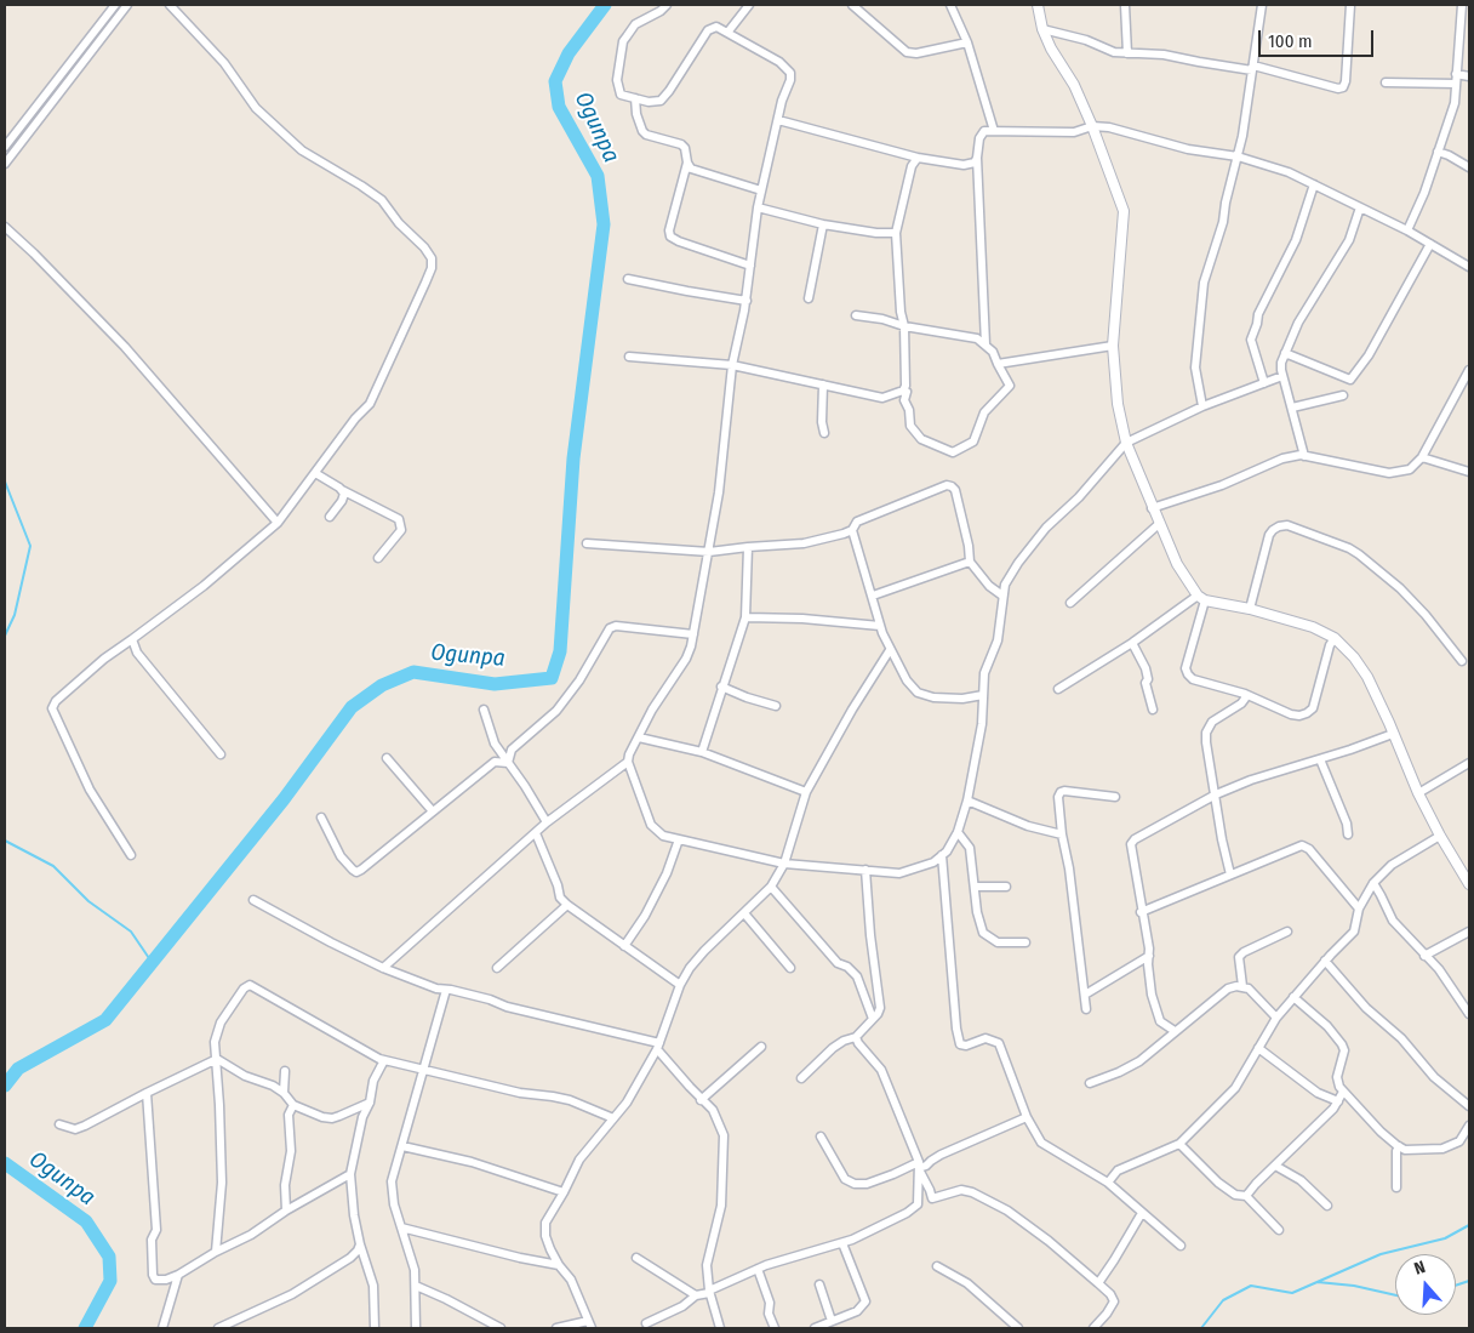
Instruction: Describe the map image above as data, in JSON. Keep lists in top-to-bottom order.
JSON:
{
  "water": ["Ogunpa"],
  "scale_bar": "100 m",
  "north": "top"
}
